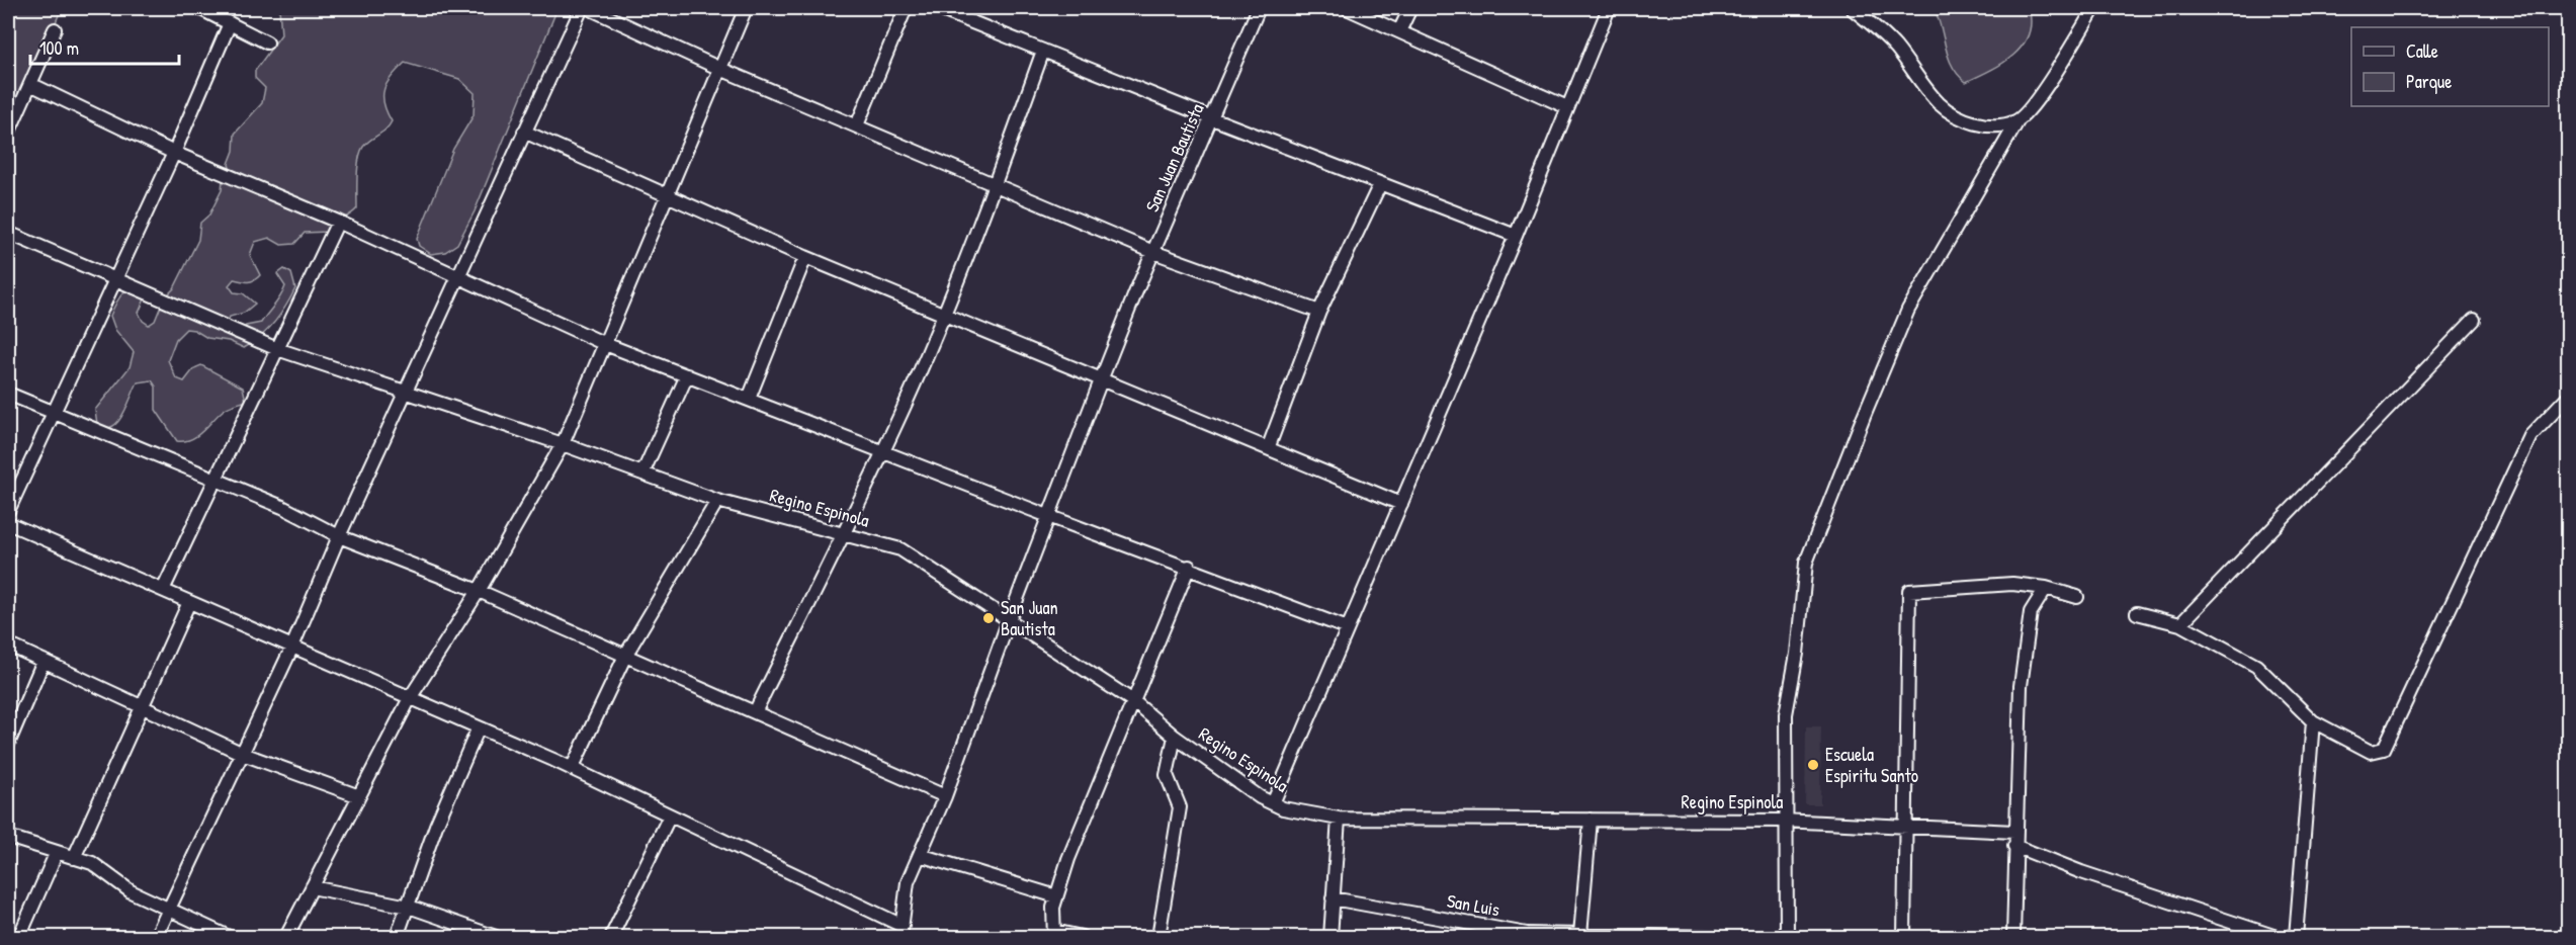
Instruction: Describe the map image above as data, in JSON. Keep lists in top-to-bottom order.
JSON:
{
  "streets": {
    "street": ["San Juan Bautista", "Regino Espinola", "San Luis"]
  },
  "crossings": [
    ["San Juan Bautista", "Regino Espinola"]
  ],
  "places": ["San Juan Bautista", "Escuela Espiritu Santo"],
  "legend": ["Calle", "Parque"],
  "scale_bar": "100 m"
}
